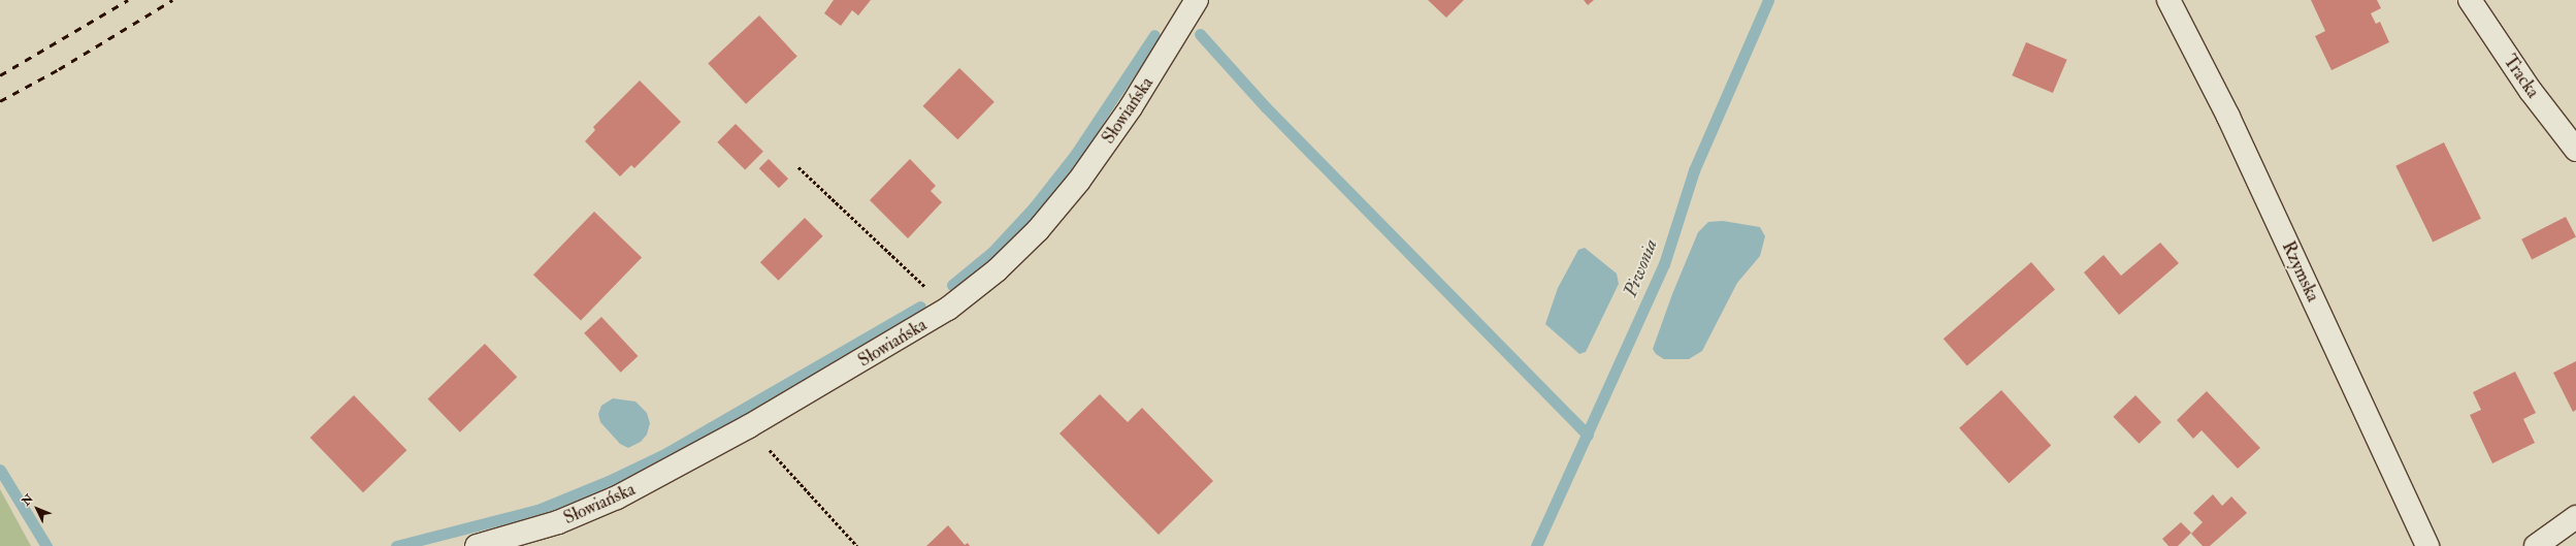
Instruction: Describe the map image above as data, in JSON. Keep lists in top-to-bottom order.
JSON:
{
  "streets": {
    "street": ["Tracka", "Słowiańska", "Rzymska"]
  },
  "water": ["Piwonia"],
  "north": "top left"
}
